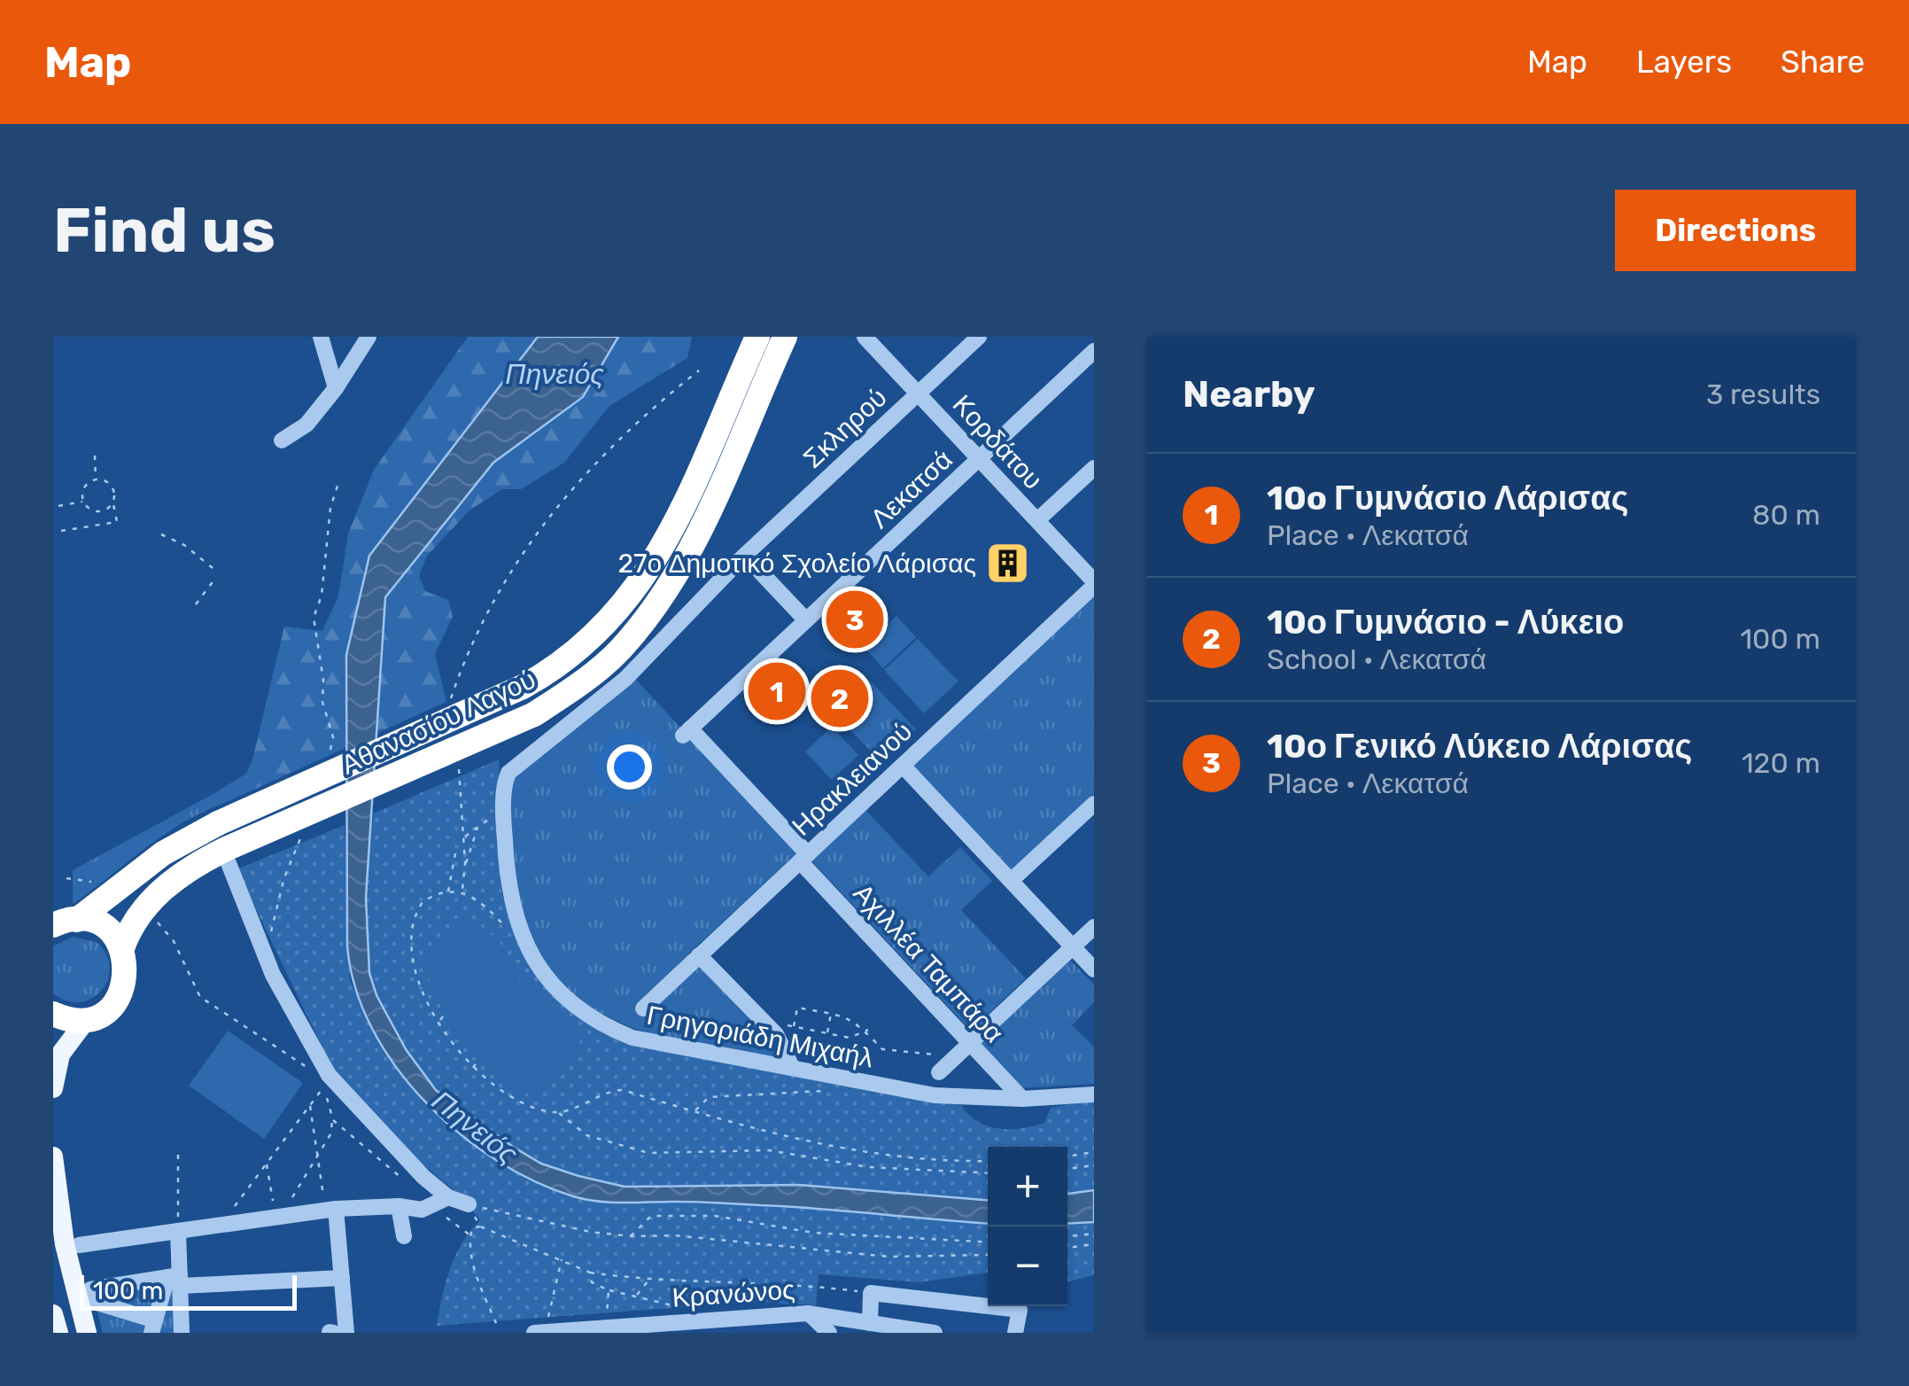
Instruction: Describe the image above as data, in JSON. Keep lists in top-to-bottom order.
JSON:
{
  "streets": {
    "highway": ["Αθανασίου Λαγού"],
    "street": [
      "Σκληρού",
      "Κορδάτου",
      "Λεκατσά",
      "Ηρακλειανού",
      "Αχιλλέα Ταμπάρα",
      "Γρηγοριάδη Μιχαήλ",
      "Κρανώνος"
    ]
  },
  "crossings": [
    ["Σκληρού", "Κορδάτου"],
    ["Σκληρού", "Γρηγοριάδη Μιχαήλ"],
    ["Κορδάτου", "Λεκατσά"],
    ["Κορδάτου", "Ηρακλειανού"],
    ["Λεκατσά", "Αχιλλέα Ταμπάρα"],
    ["Ηρακλειανού", "Αχιλλέα Ταμπάρα"],
    ["Αχιλλέα Ταμπάρα", "Γρηγοριάδη Μιχαήλ"]
  ],
  "water": ["Πηνειός"],
  "places": {
    "building": ["27ο Δημοτικό Σχολείο Λάρισας"]
  },
  "scale_bar": "100 m",
  "page": {
    "header": "Map",
    "nav": ["Map", "Layers", "Share"],
    "buttons": "Directions",
    "title": "Find us",
    "heading": ["Nearby", "3 results"],
    "list": [
      {
        "mark": "1",
        "name": "10o Γυμνάσιο Λάρισας",
        "note": "Place · Λεκατσά",
        "value": "80 m"
      },
      {
        "mark": "2",
        "name": "10ο Γυμνάσιο - Λύκειο",
        "note": "School · Λεκατσά",
        "value": "100 m"
      },
      {
        "mark": "3",
        "name": "10ο Γενικό Λύκειο Λάρισας",
        "note": "Place · Λεκατσά",
        "value": "120 m"
      }
    ],
    "pins": ["3", "1", "2"],
    "map_buttons": ["+", "−"],
    "scale": "100 m"
  }
}
